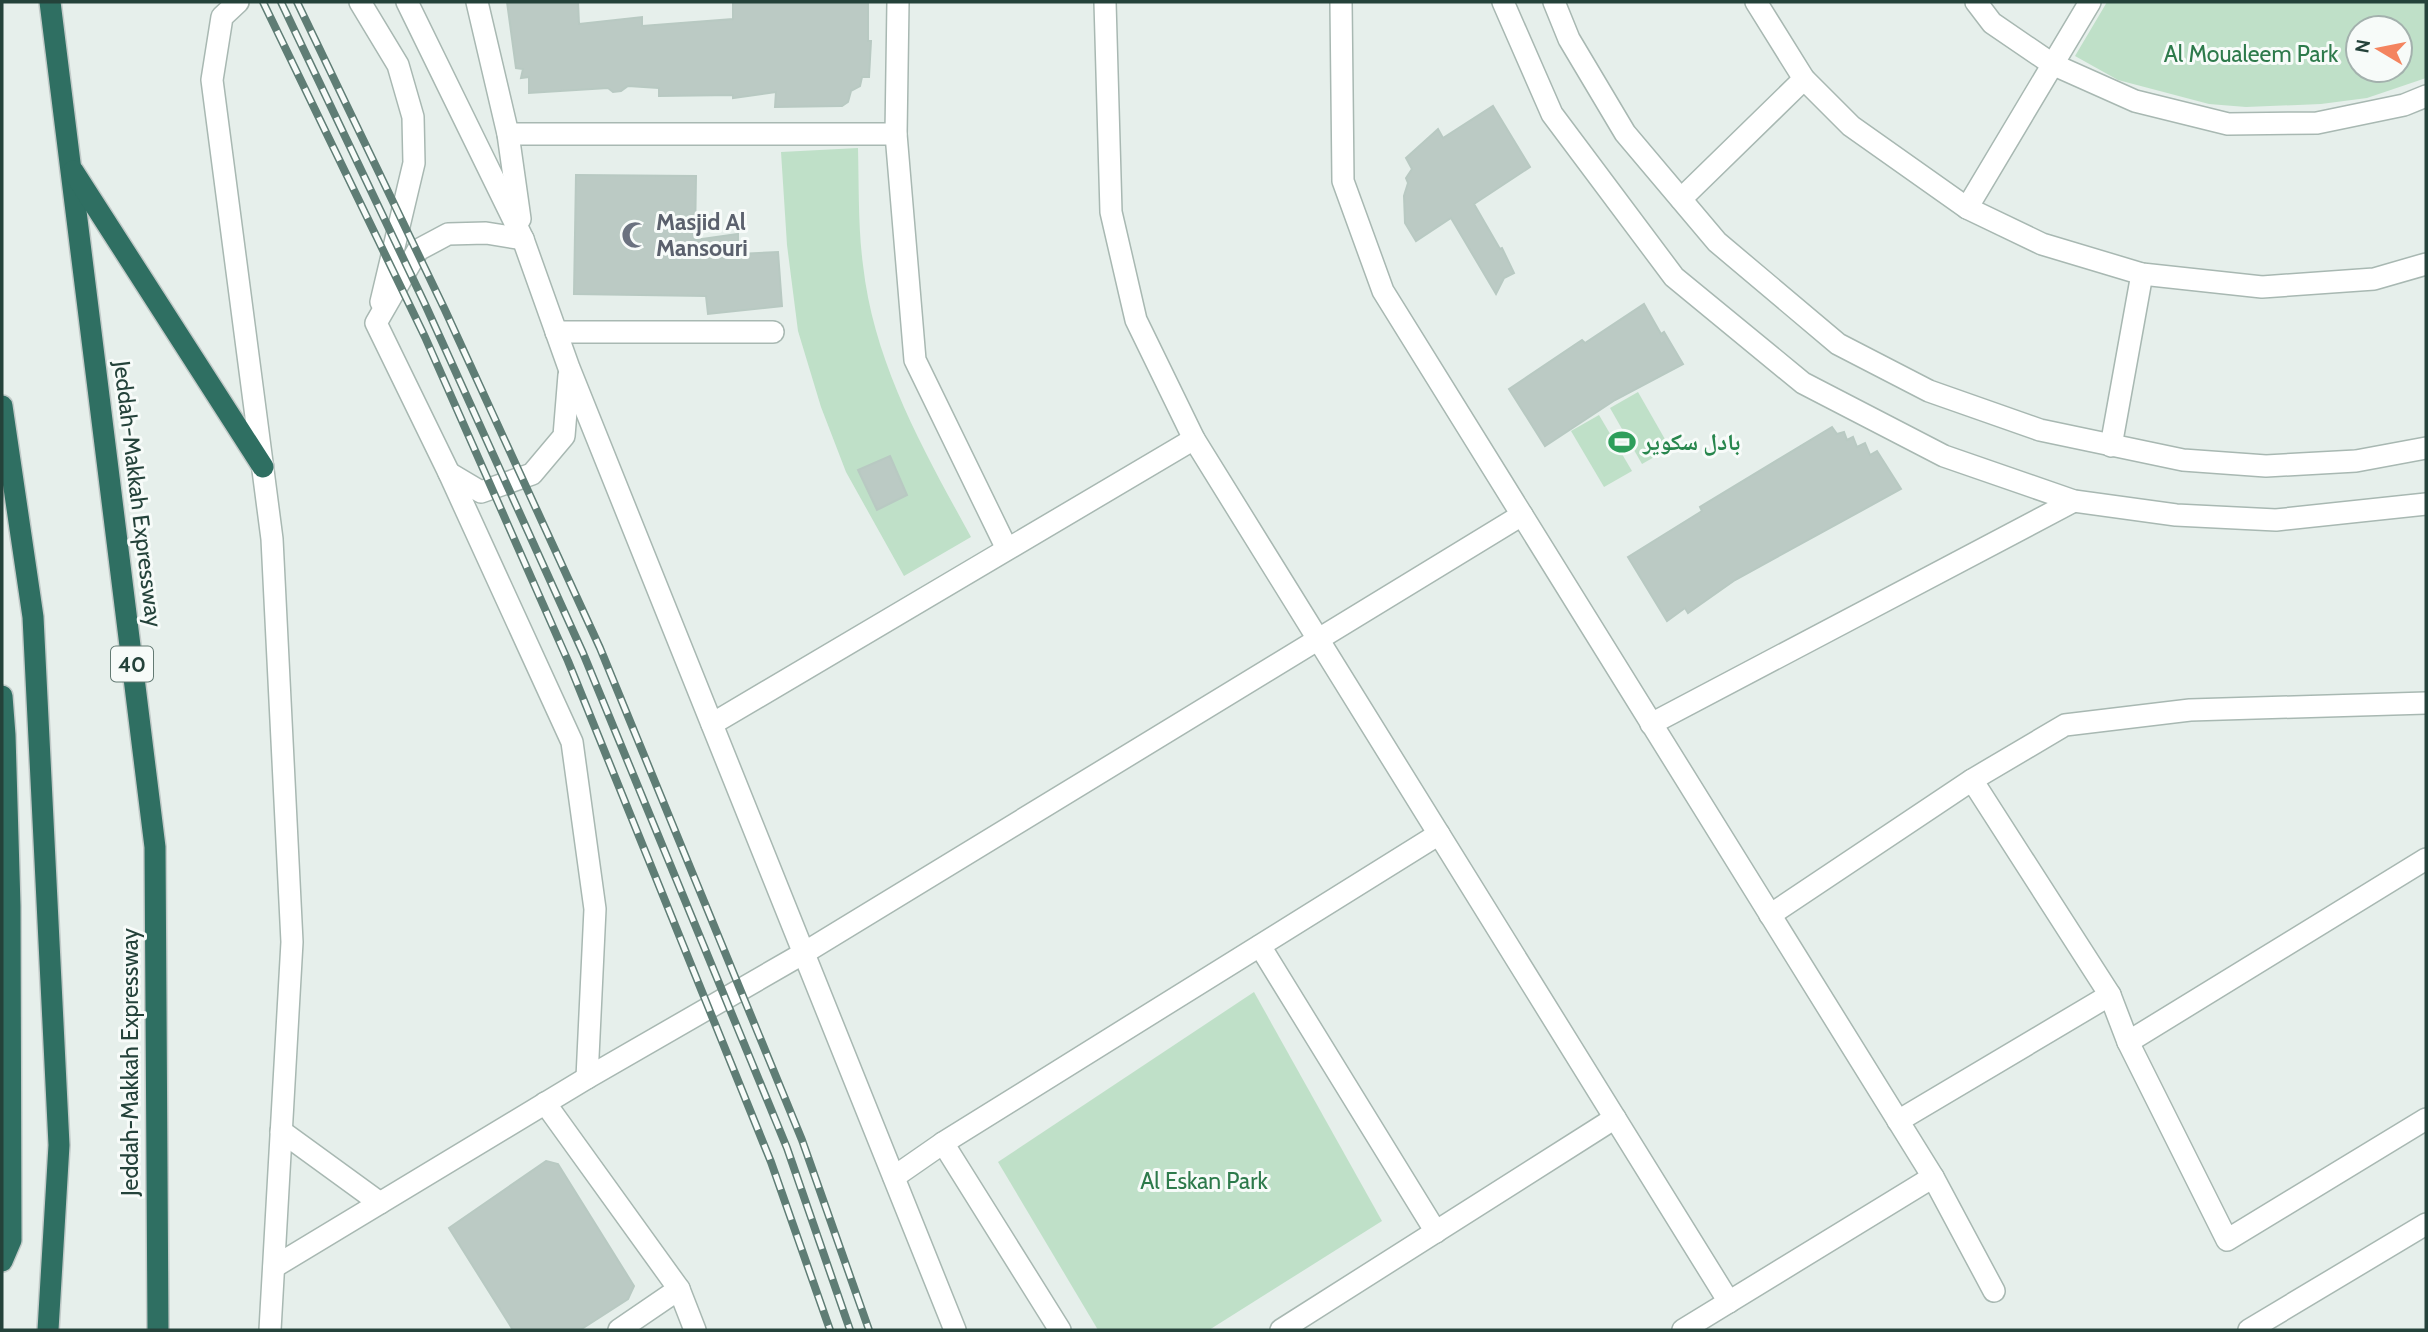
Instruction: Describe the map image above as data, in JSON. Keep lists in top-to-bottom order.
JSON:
{
  "streets": {
    "highway": ["Jeddah-Makkah Expressway", "40"]
  },
  "parks": ["Al Moualeem Park", "Al Eskan Park"],
  "places": {
    "mosque": ["Masjid Al Mansouri"],
    "sports": ["بادل سكوير"]
  },
  "north": "left"
}
